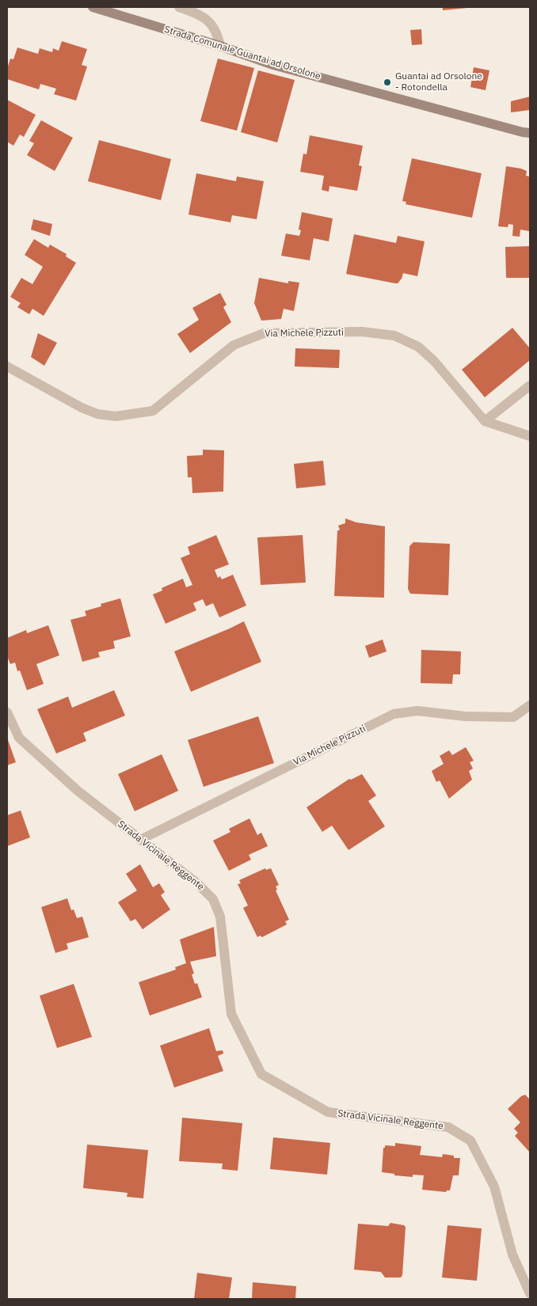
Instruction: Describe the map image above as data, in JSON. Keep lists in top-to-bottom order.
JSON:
{
  "streets": {
    "street": ["Strada Comunale Guantai ad Orsolone", "Via Michele Pizzuti", "Strada Vicinale Reggente"]
  },
  "crossings": [
    ["Via Michele Pizzuti", "Strada Vicinale Reggente"]
  ],
  "places": ["Guantai ad Orsolone - Rotondella"]
}
